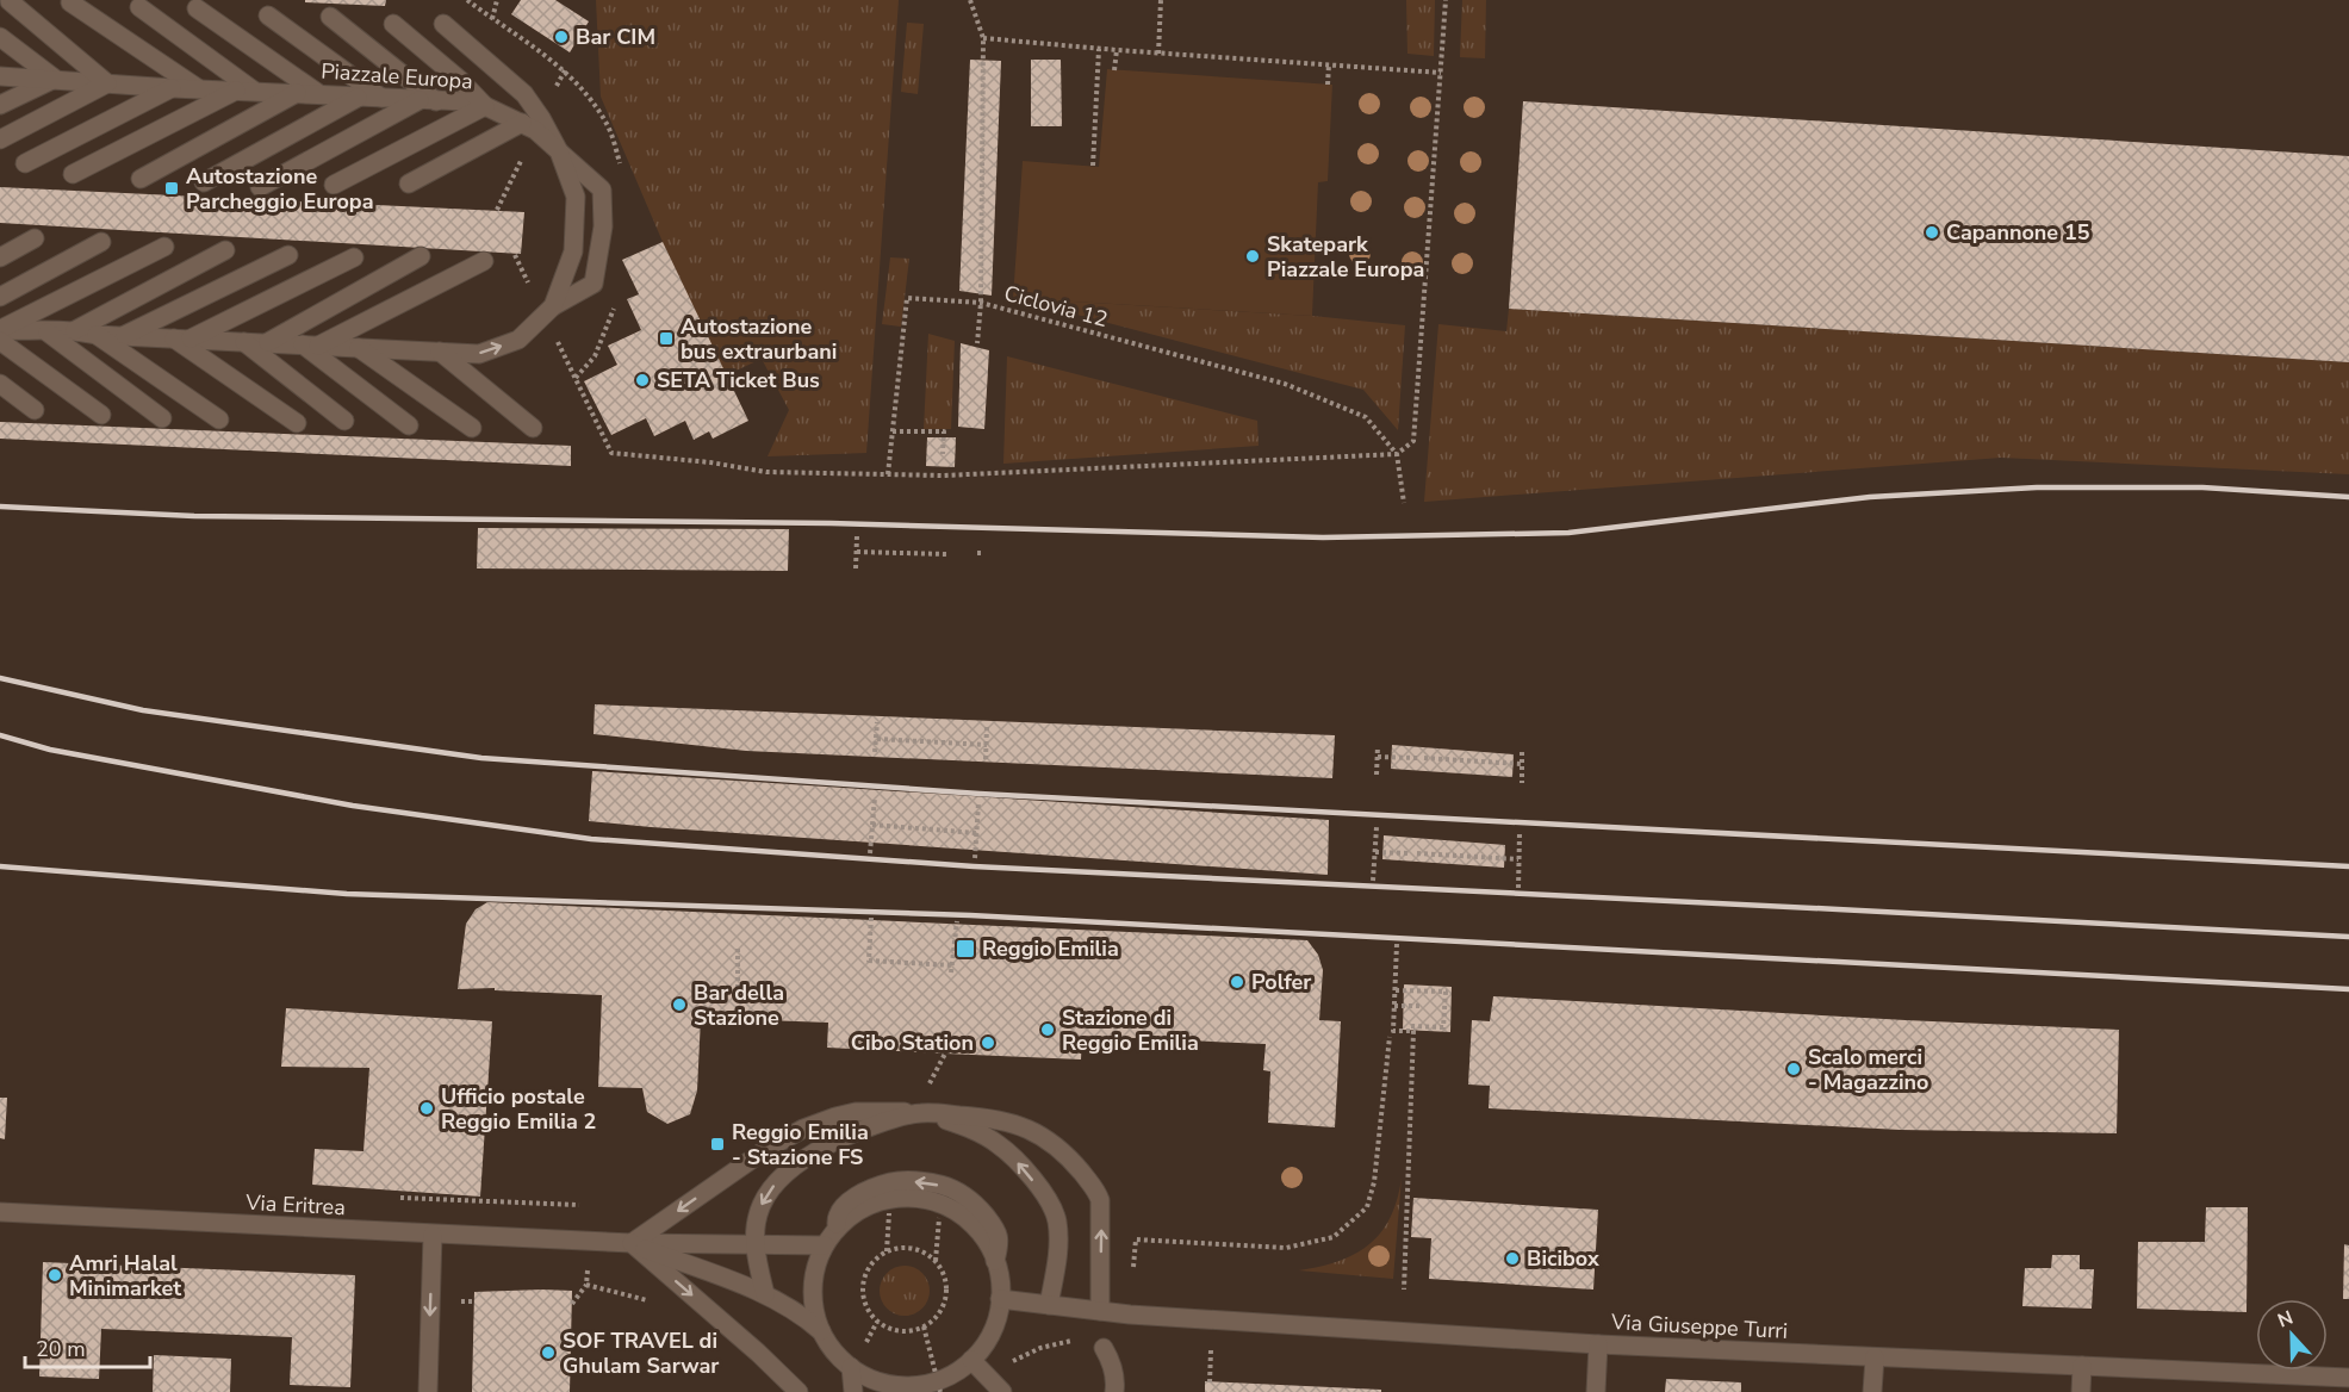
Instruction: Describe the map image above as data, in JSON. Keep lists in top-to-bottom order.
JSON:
{
  "streets": {
    "street": ["Piazzale Europa", "Via Eritrea", "Via Giuseppe Turri"],
    "path": ["Ciclovia 12"]
  },
  "places": {
    "other": [
      "Bar CIM",
      "Capannone 15",
      "Skatepark Piazzale Europa",
      "SETA Ticket Bus",
      "Polfer",
      "Bar della Stazione",
      "Stazione di Reggio Emilia",
      "Cibo Station",
      "Scalo merci - Magazzino",
      "Ufficio postale Reggio Emilia 2",
      "Bicibox",
      "Amri Halal Minimarket",
      "SOF TRAVEL di Ghulam Sarwar"
    ],
    "transit": [
      "Autostazione Parcheggio Europa",
      "Autostazione bus extraurbani",
      "Reggio Emilia",
      "Reggio Emilia - Stazione FS"
    ]
  },
  "scale_bar": "20 m",
  "north": "top"
}
